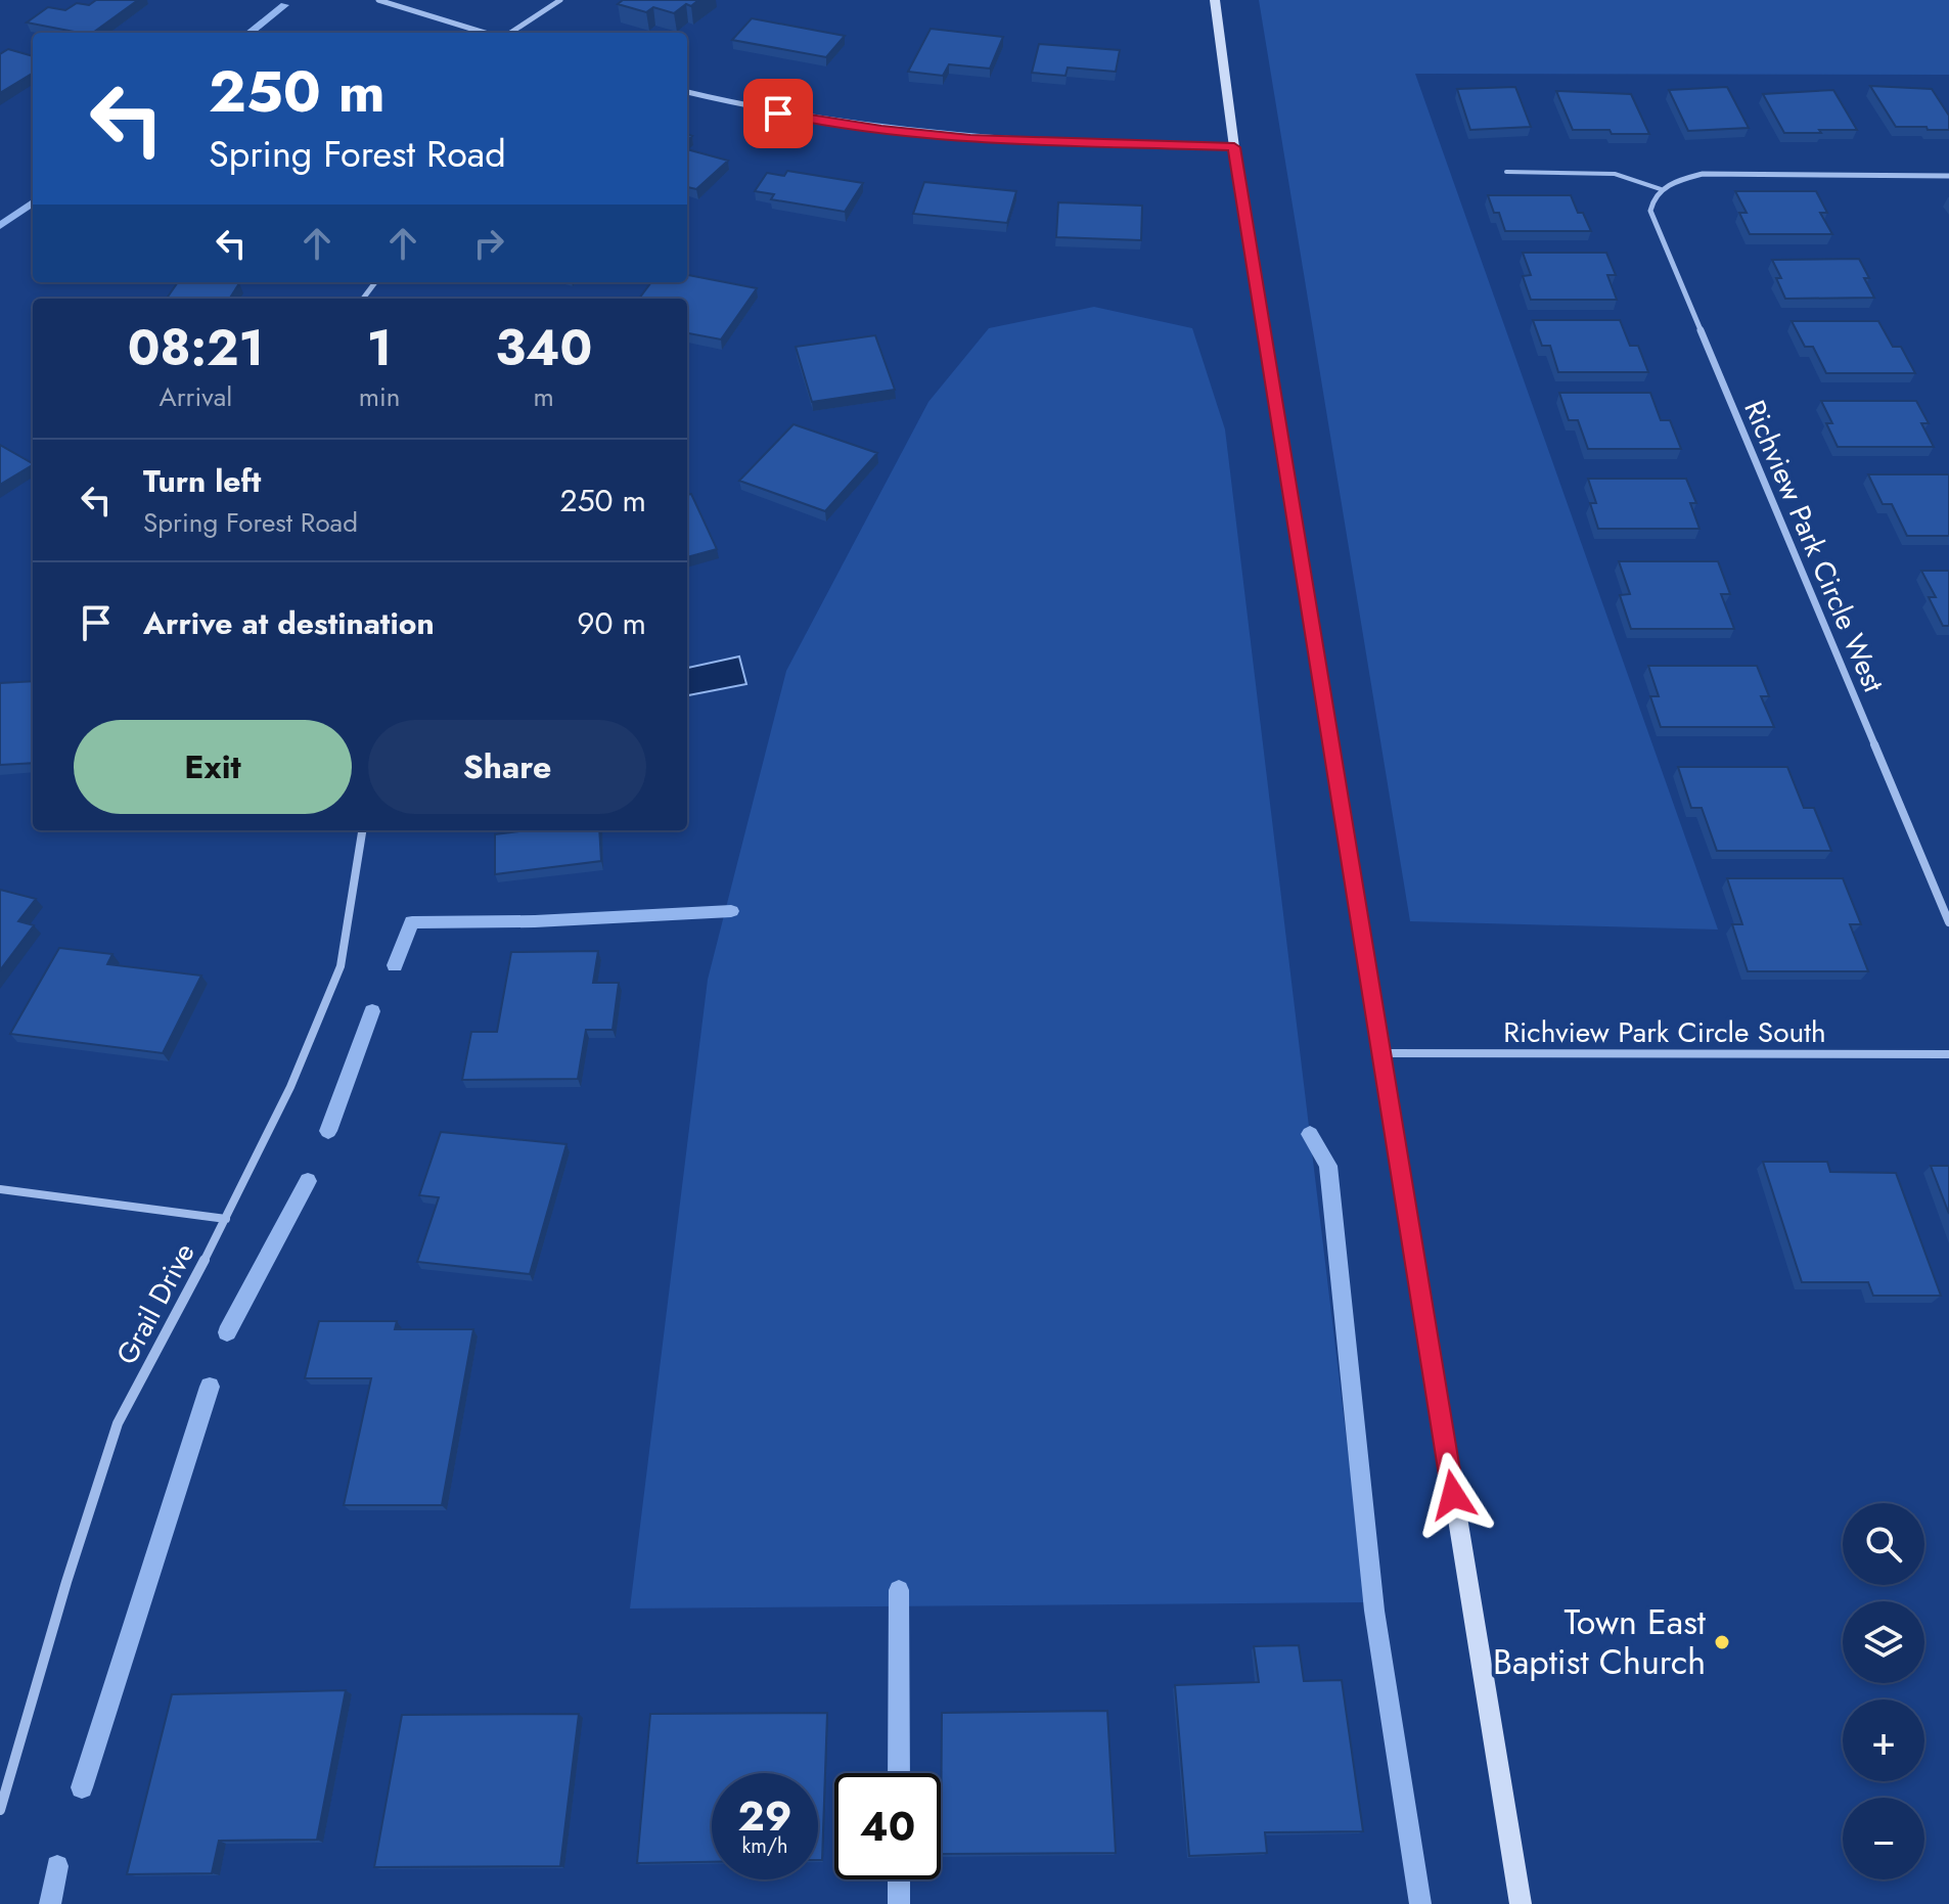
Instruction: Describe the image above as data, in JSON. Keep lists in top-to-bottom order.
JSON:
{
  "streets": {
    "street": ["Richview Park Circle West", "Richview Park Circle South", "Grail Drive"]
  },
  "places": ["Town East Baptist Church"],
  "page": {
    "turn": ["250 m", "Spring Forest Road"],
    "eta": [
      "08:21",
      "Arrival",
      "1",
      "min",
      "340",
      "m"
    ],
    "list": [
      {
        "name": "Turn left",
        "note": "Spring Forest Road",
        "value": "250 m"
      },
      {
        "name": "Arrive at destination",
        "value": "90 m"
      }
    ],
    "buttons": ["Exit", "Share"],
    "map_buttons": ["+", "−"],
    "speed": "29 km/h",
    "limit": "40"
  }
}
